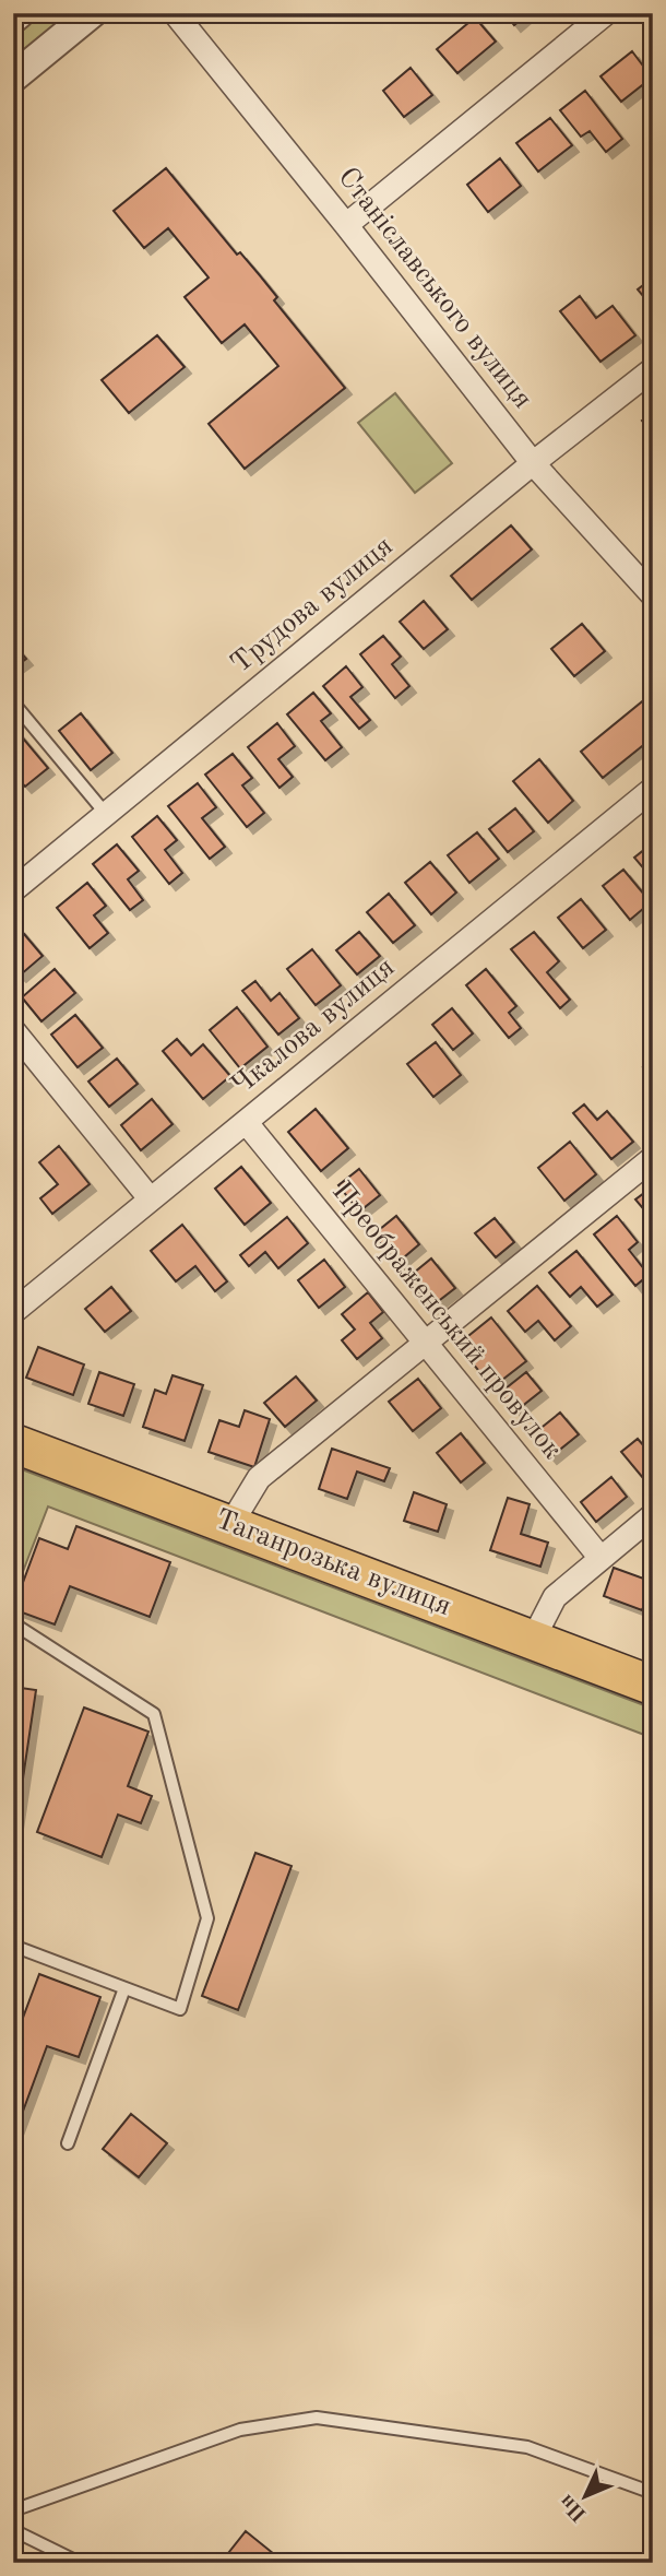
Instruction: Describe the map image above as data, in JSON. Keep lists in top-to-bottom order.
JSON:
{
  "streets": {
    "highway": ["Таганрозька вулиця"],
    "street": [
      "Станіславського вулиця",
      "Трудова вулиця",
      "Чкалова вулиця",
      "Преображенський провулок"
    ]
  },
  "crossings": [
    ["Станіславського вулиця", "Трудова вулиця"],
    ["Чкалова вулиця", "Преображенський провулок"]
  ],
  "north": "bottom left"
}
